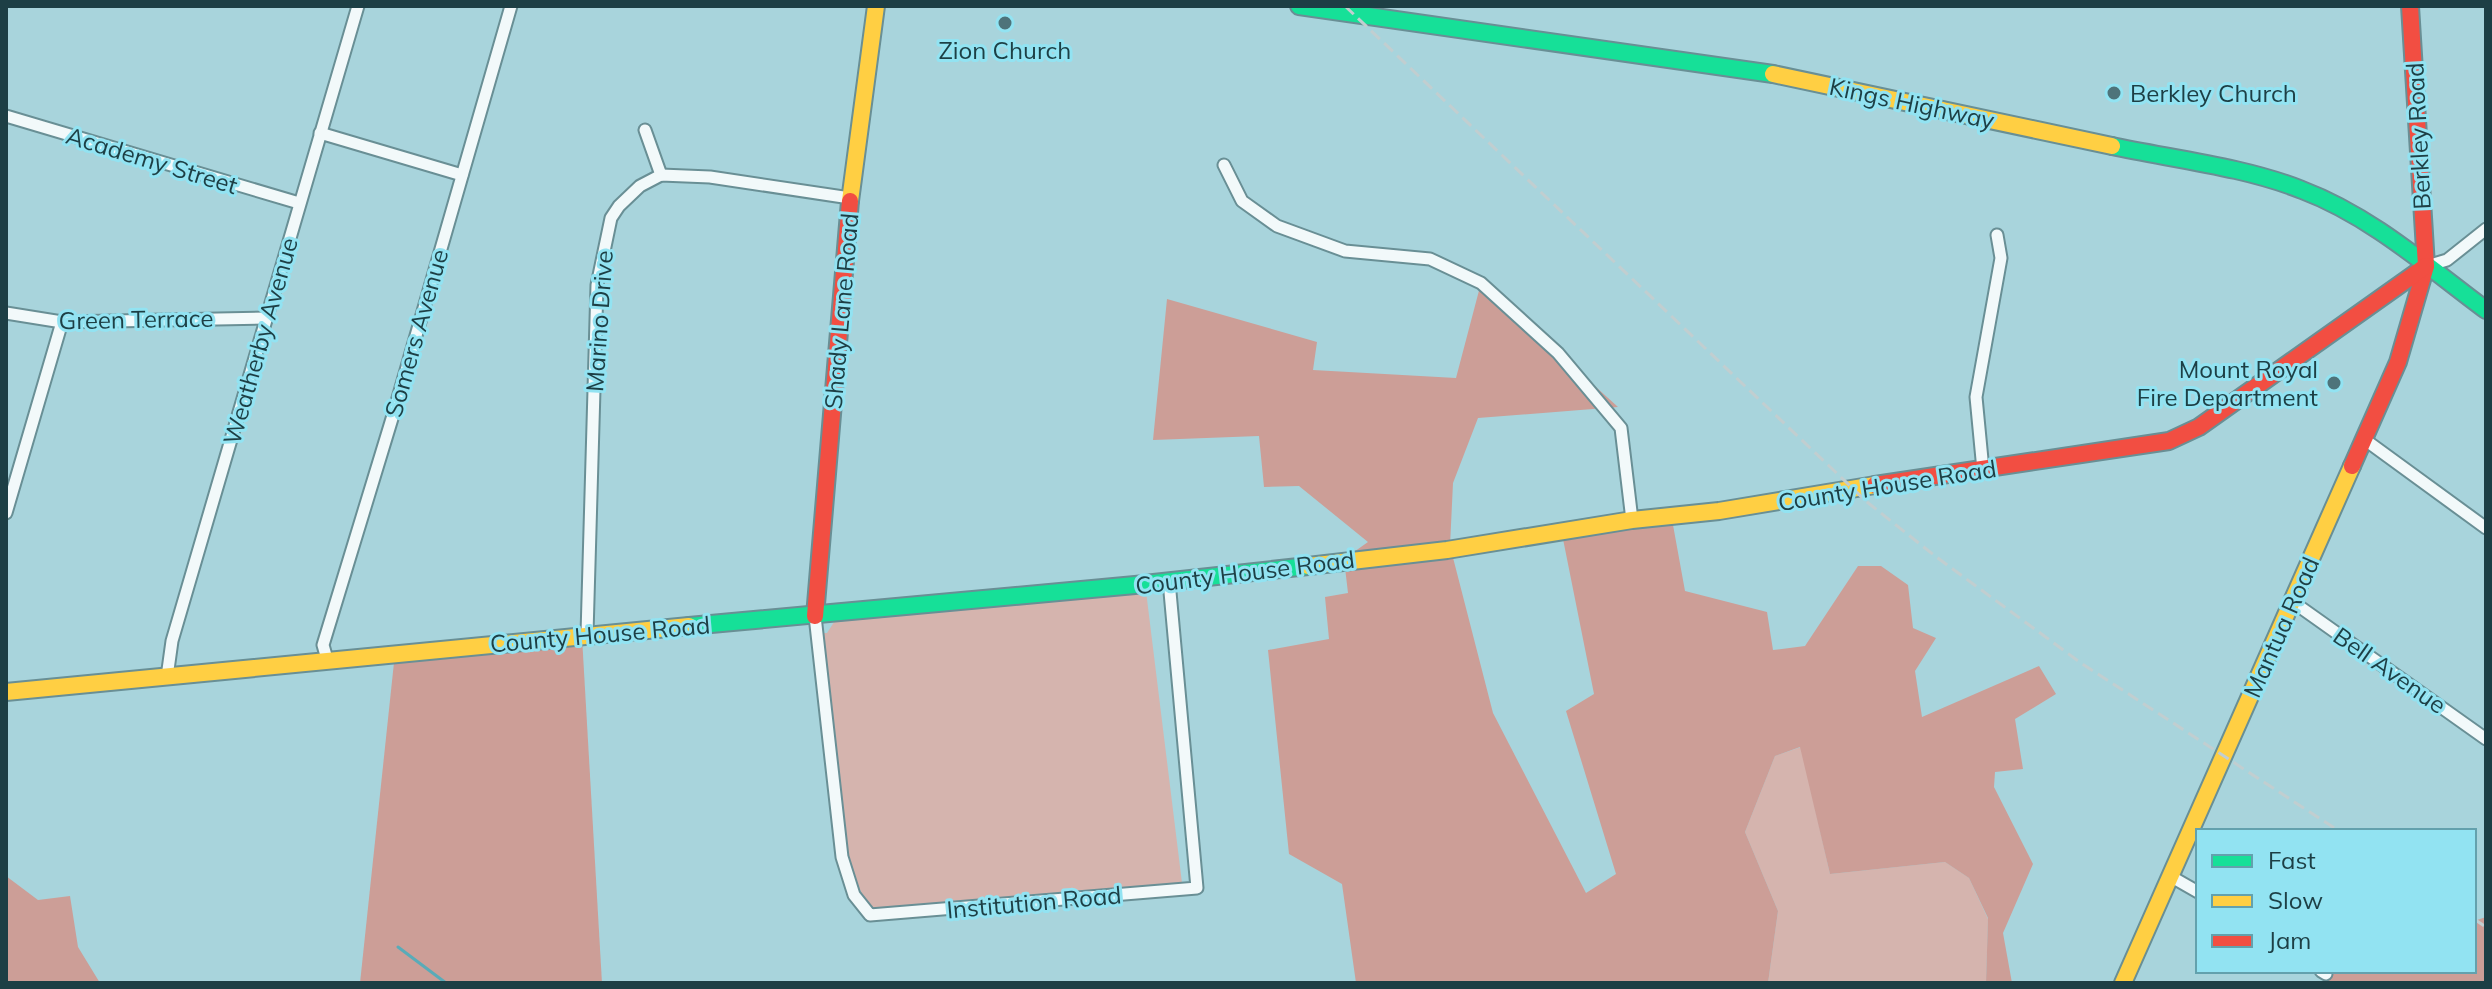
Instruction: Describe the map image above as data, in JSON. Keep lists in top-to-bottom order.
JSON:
{
  "streets": {
    "street": [
      "Kings Highway",
      "Berkley Road",
      "Academy Street",
      "Shady Lane Road",
      "Green Terrace",
      "Marino Drive",
      "Somers Avenue",
      "Weatherby Avenue",
      "County House Road",
      "Mantua Road",
      "Bell Avenue",
      "Institution Road"
    ]
  },
  "crossings": [
    ["Kings Highway", "Berkley Road"],
    ["Kings Highway", "County House Road"],
    ["Kings Highway", "Mantua Road"],
    ["Berkley Road", "County House Road"],
    ["Berkley Road", "Mantua Road"],
    ["Academy Street", "Weatherby Avenue"],
    ["Shady Lane Road", "County House Road"],
    ["Shady Lane Road", "Institution Road"],
    ["Green Terrace", "Weatherby Avenue"],
    ["Marino Drive", "County House Road"],
    ["Somers Avenue", "County House Road"],
    ["Weatherby Avenue", "County House Road"],
    ["County House Road", "Mantua Road"],
    ["County House Road", "Institution Road"],
    ["Mantua Road", "Bell Avenue"]
  ],
  "places": ["Zion Church", "Berkley Church", "Mount Royal Fire Department"],
  "legend": ["Fast", "Slow", "Jam"]
}
